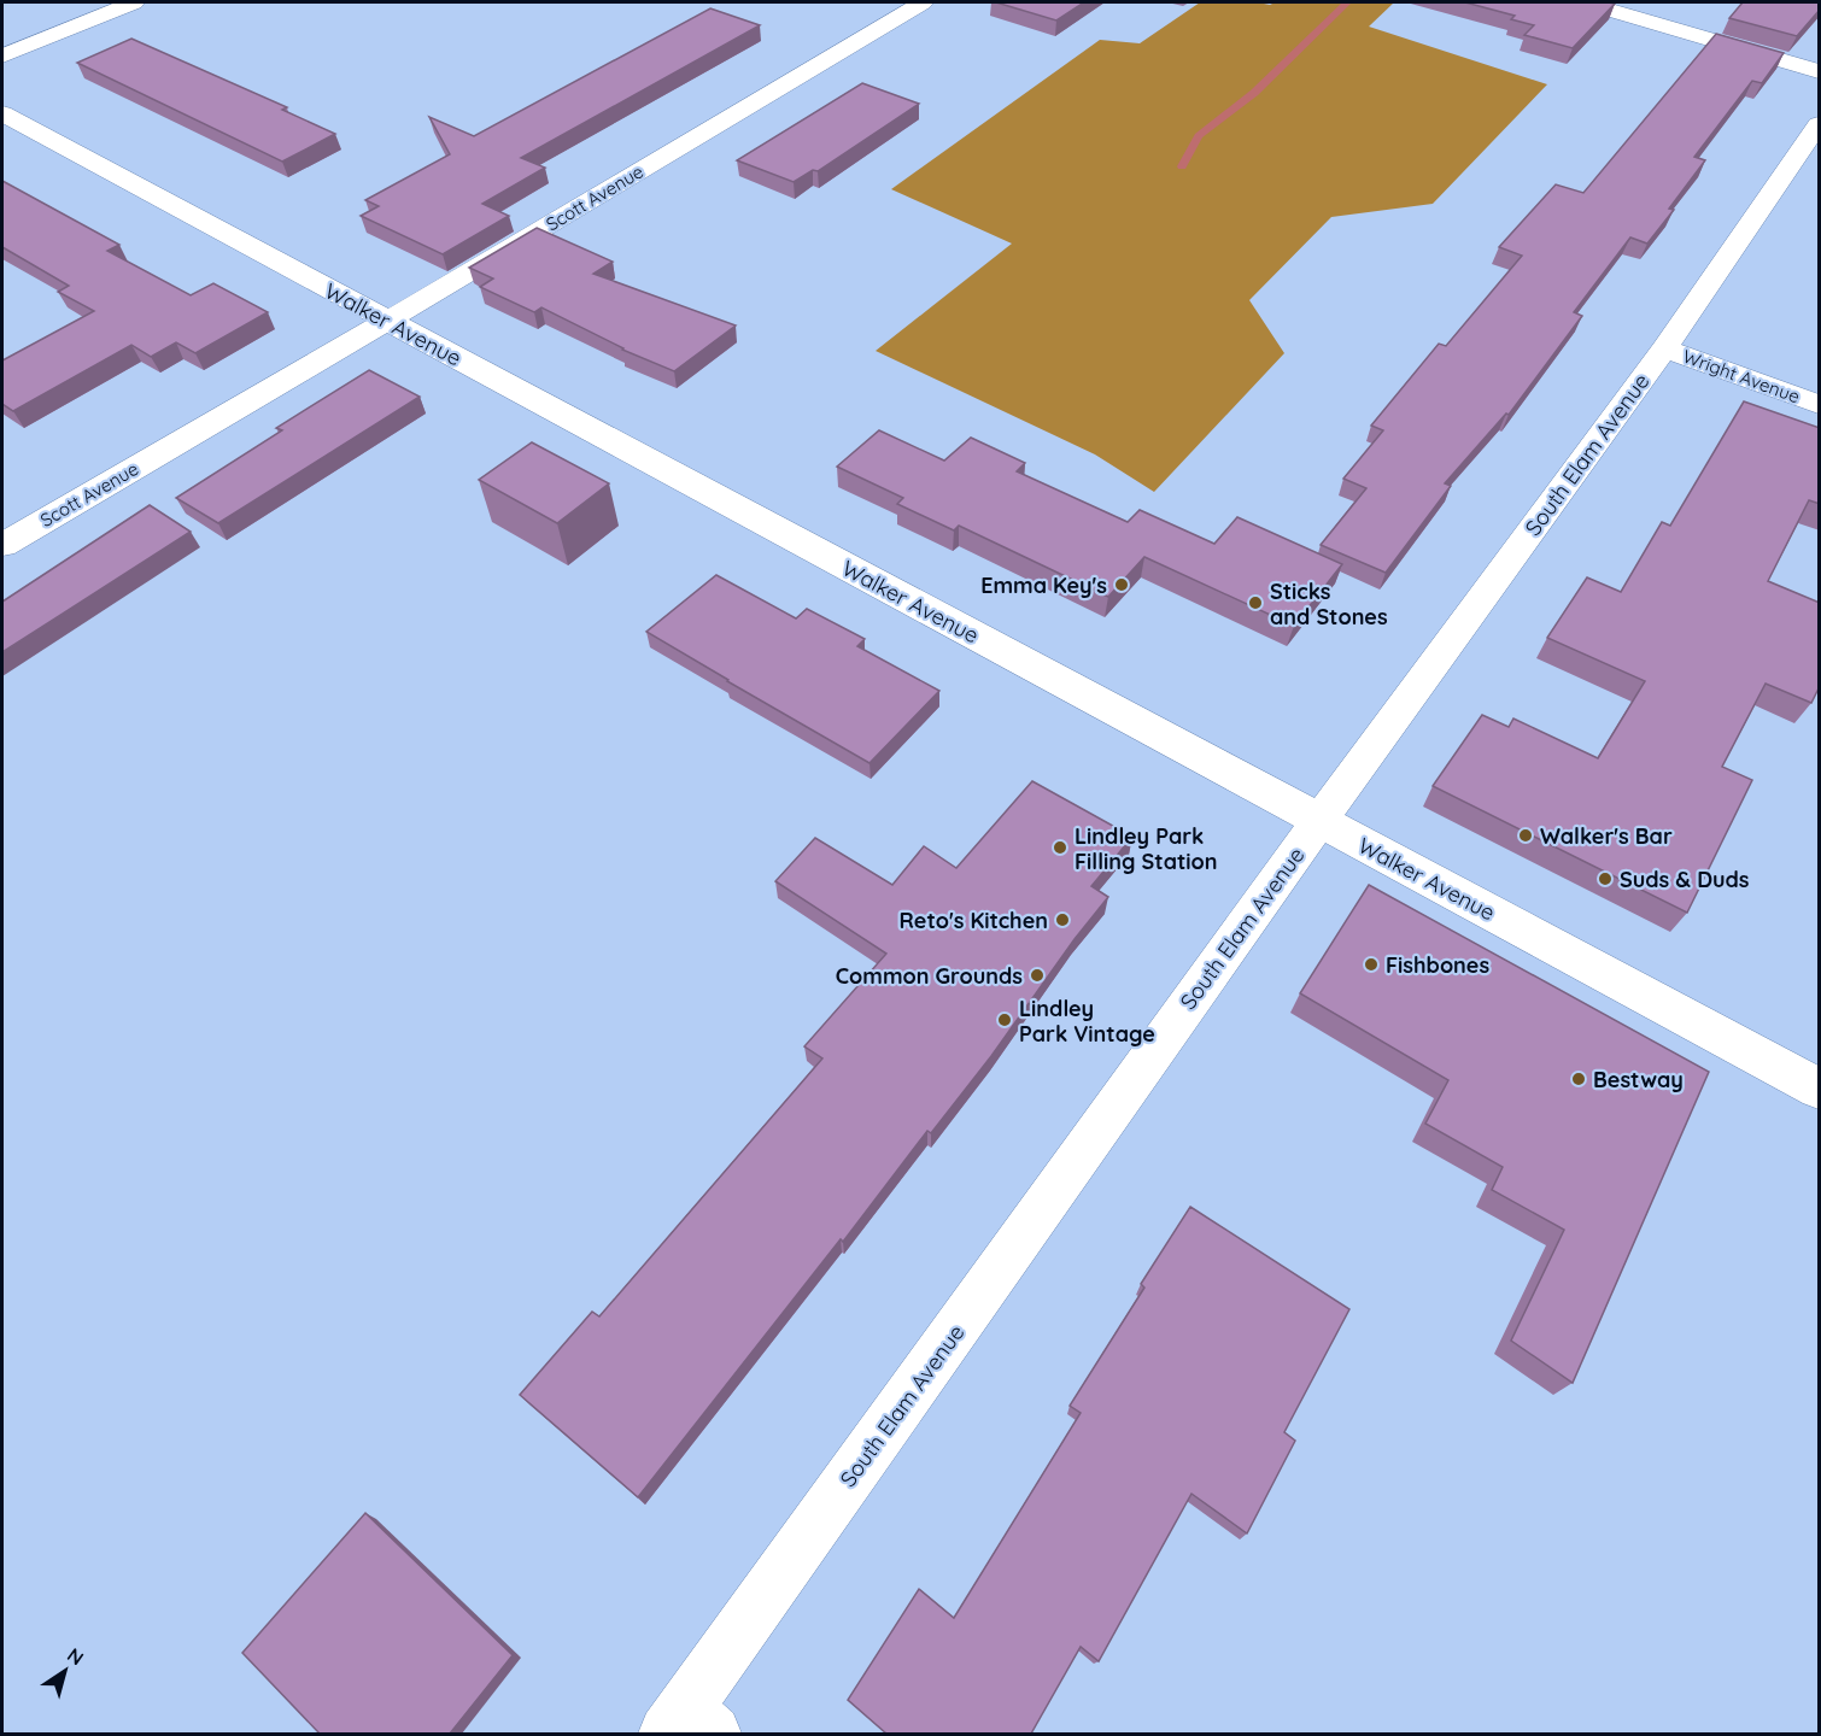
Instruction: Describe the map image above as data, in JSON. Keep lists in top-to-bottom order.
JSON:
{
  "streets": {
    "street": [
      "Scott Avenue",
      "Walker Avenue",
      "Wright Avenue",
      "South Elam Avenue"
    ]
  },
  "crossings": [
    ["Scott Avenue", "Walker Avenue"],
    ["Walker Avenue", "South Elam Avenue"],
    ["Wright Avenue", "South Elam Avenue"]
  ],
  "places": [
    "Emma Key's",
    "Sticks and Stones",
    "Walker's Bar",
    "Lindley Park Filling Station",
    "Suds & Duds",
    "Reto's Kitchen",
    "Fishbones",
    "Common Grounds",
    "Lindley Park Vintage",
    "Bestway"
  ],
  "north": "top right"
}
